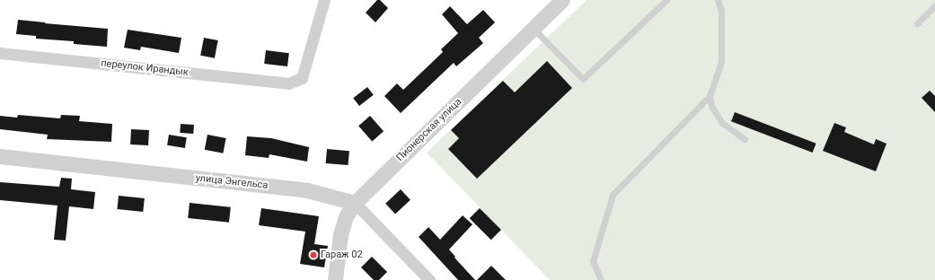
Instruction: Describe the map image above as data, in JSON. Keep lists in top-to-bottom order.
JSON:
{
  "streets": {
    "street": ["переулок Ирандык", "Пионерская улица", "улица Энгельса"]
  },
  "crossings": [
    ["Пионерская улица", "улица Энгельса"]
  ],
  "places": ["Гараж 02"]
}
